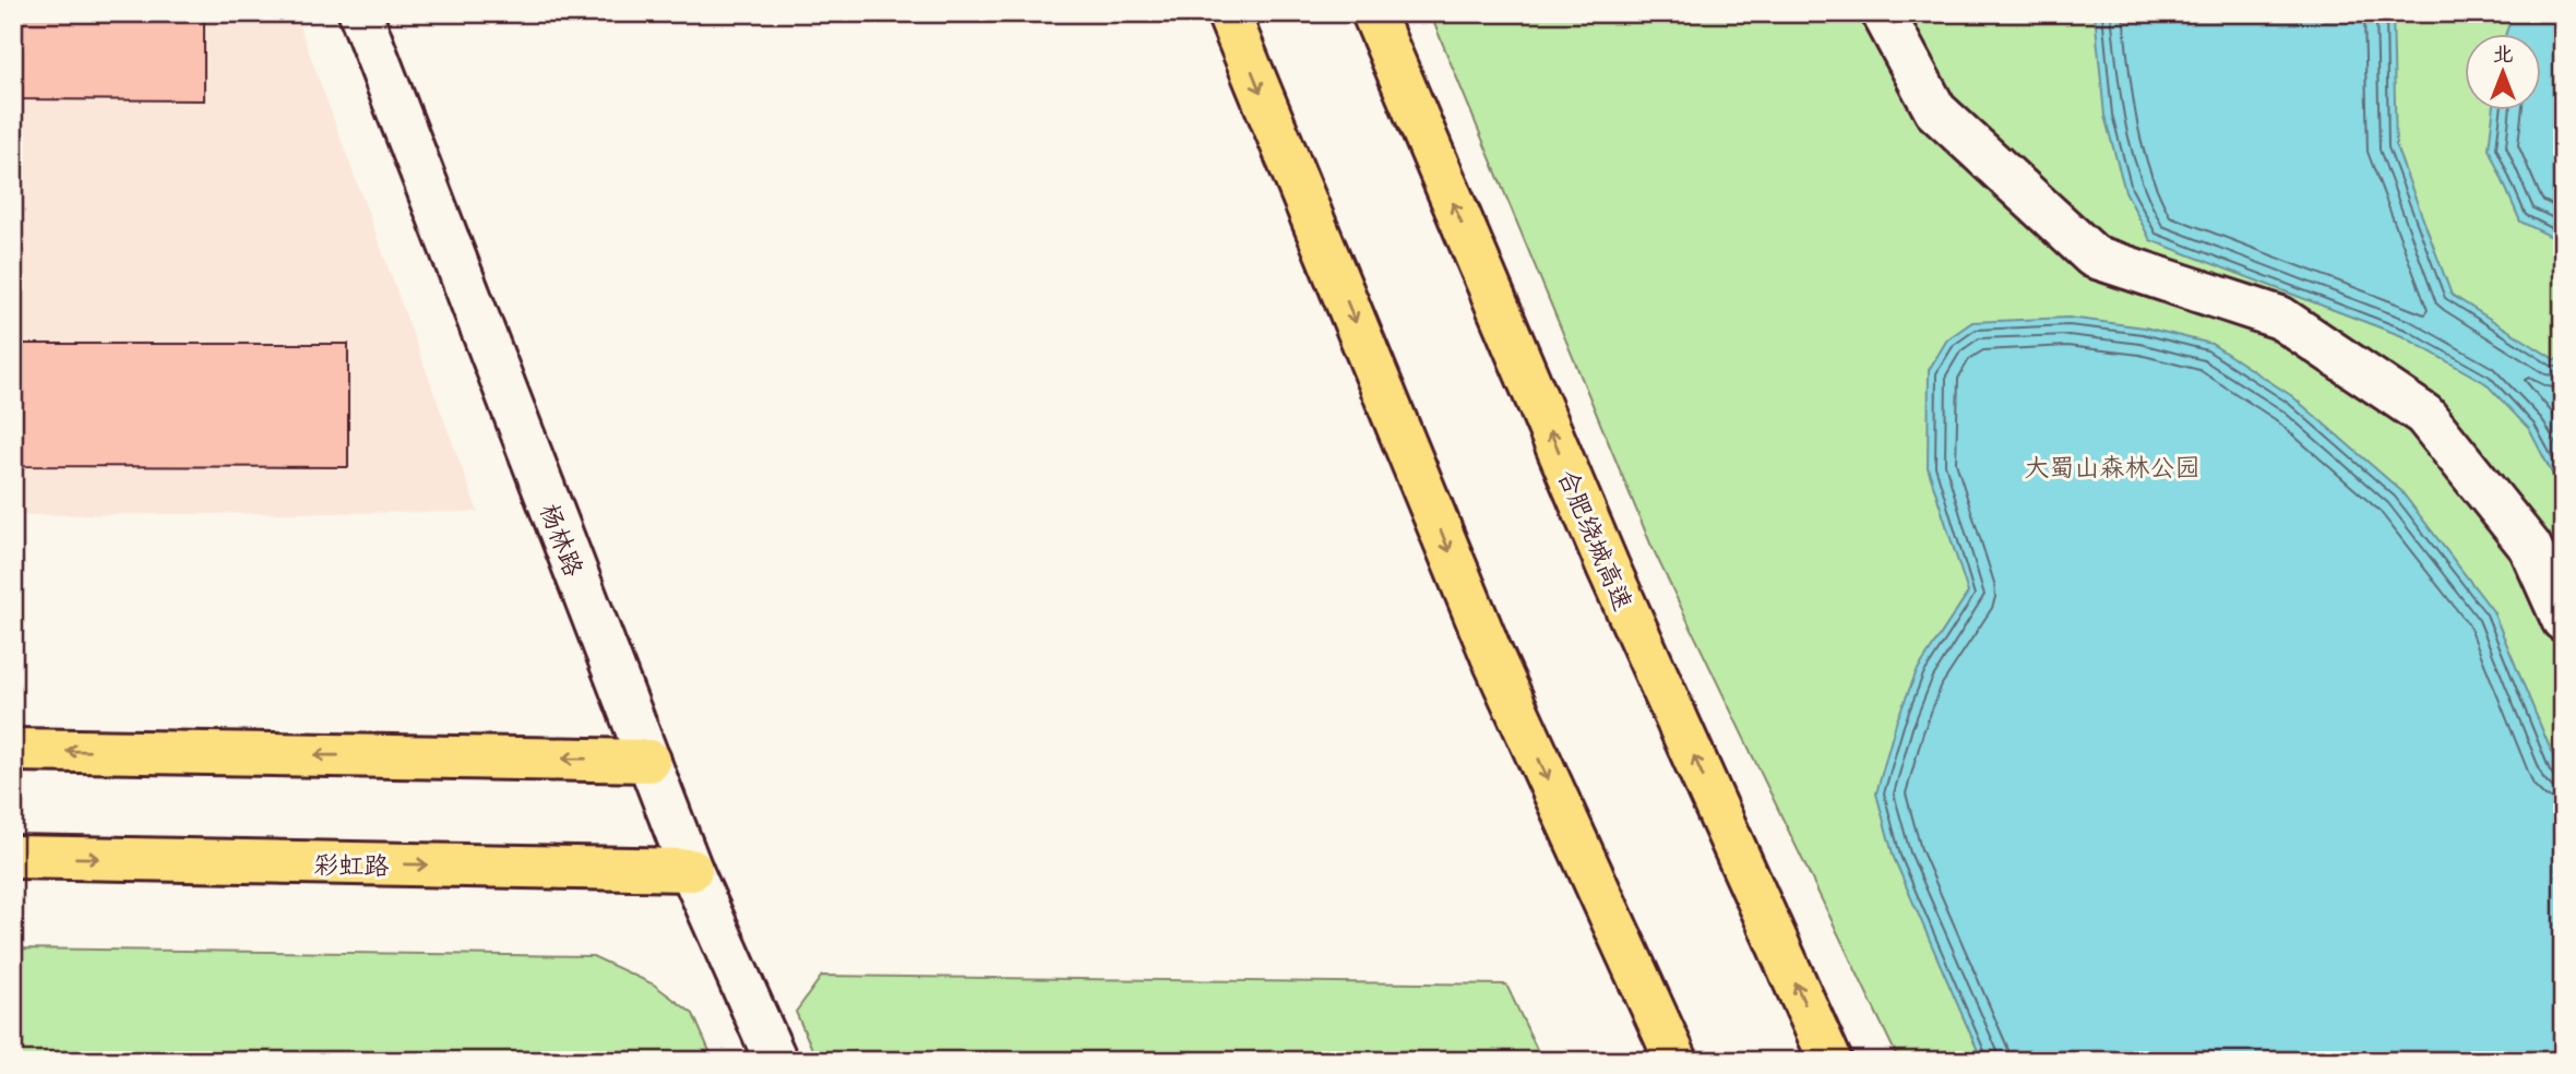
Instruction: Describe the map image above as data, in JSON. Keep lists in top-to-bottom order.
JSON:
{
  "streets": {
    "main road": ["合肥绕城高速", "彩虹路"],
    "street": ["杨林路"]
  },
  "crossings": [
    ["杨林路", "彩虹路"]
  ],
  "parks": ["大蜀山森林公园"],
  "north": "top"
}
